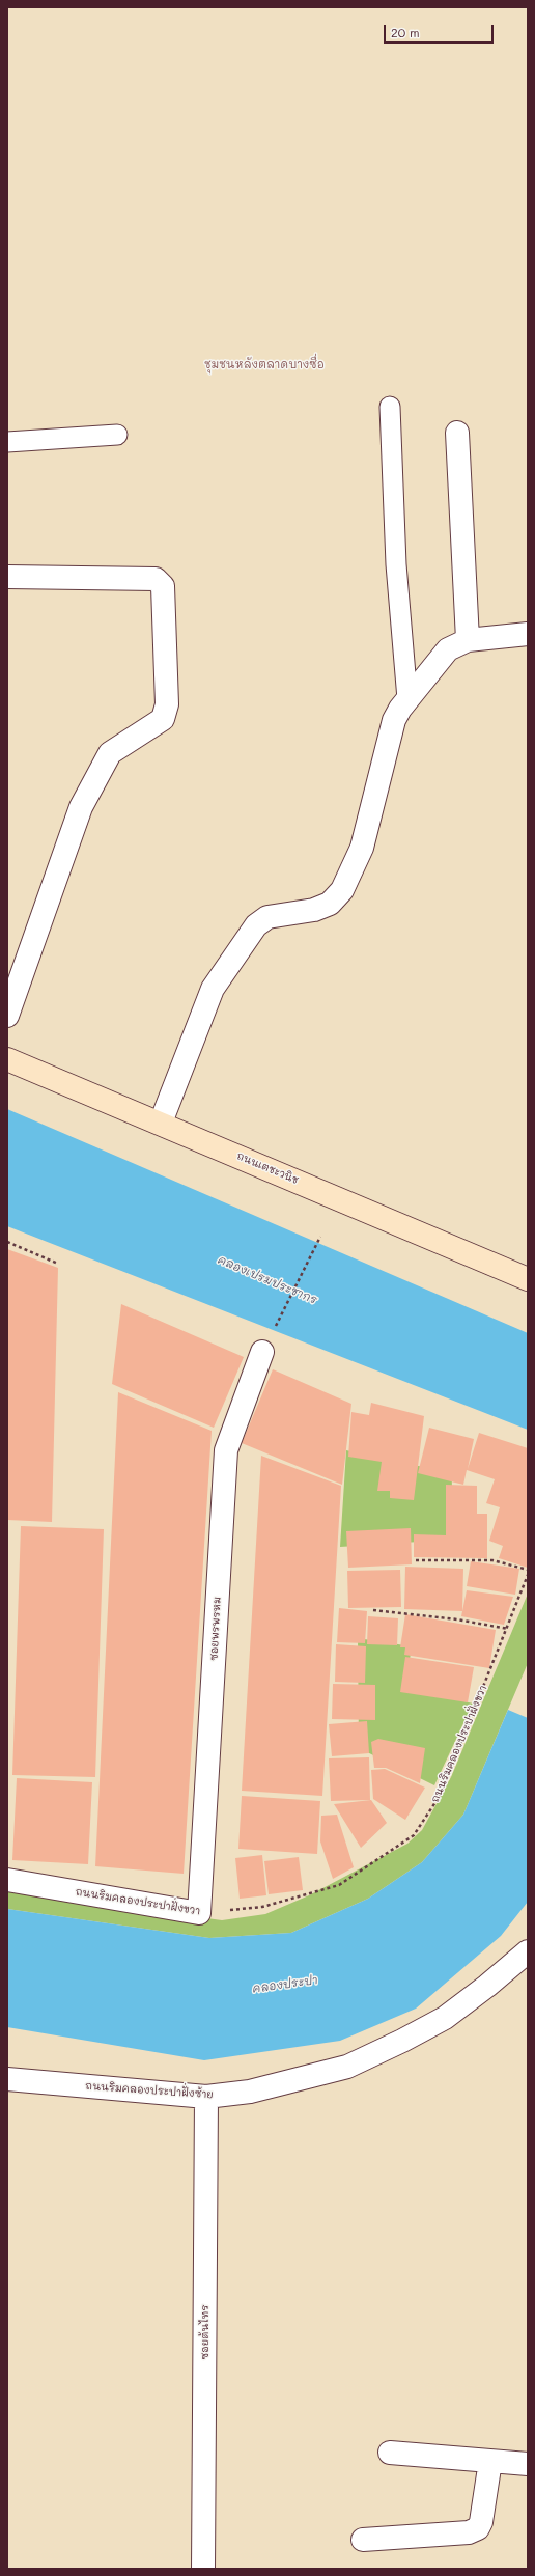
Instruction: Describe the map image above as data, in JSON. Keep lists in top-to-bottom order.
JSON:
{
  "streets": {
    "main road": ["ถนนเตชะวนิช"],
    "street": [
      "ซอยพรพรหม",
      "ถนนริมคลองประปาฝั่งขวา",
      "ถนนริมคลองประปาฝั่งซ้าย",
      "ซอยต้นไทร"
    ]
  },
  "crossings": [
    ["ซอยพรพรหม", "ถนนริมคลองประปาฝั่งขวา"],
    ["ถนนริมคลองประปาฝั่งซ้าย", "ซอยต้นไทร"]
  ],
  "districts": ["ชุมชนหลังตลาดบางซื่อ"],
  "water": ["คลองเปรมประชากร", "คลองประปา"],
  "scale_bar": "20 m"
}
